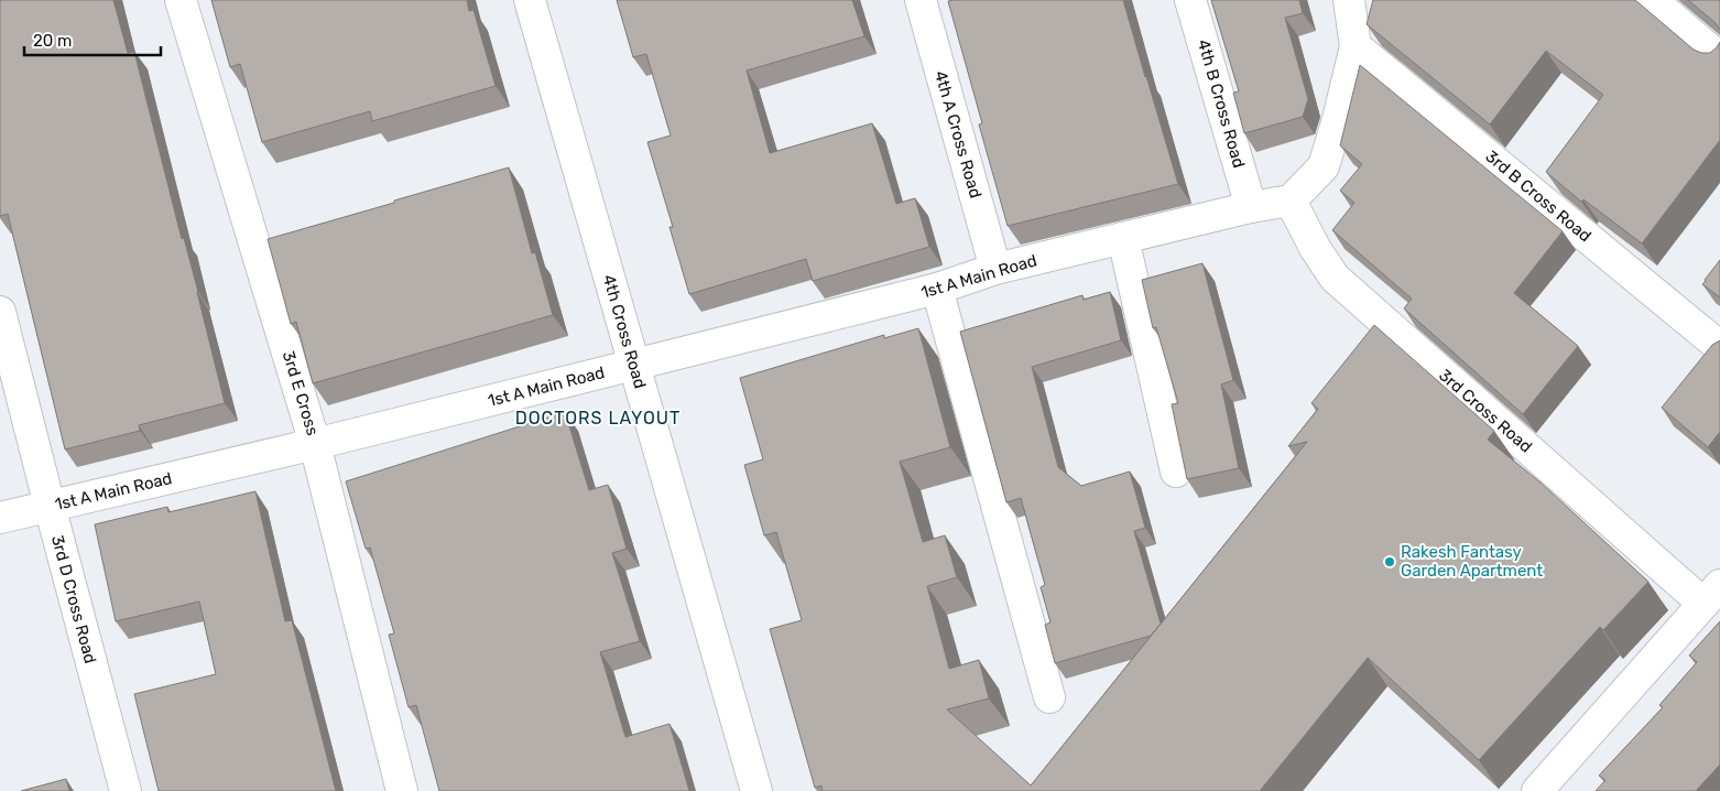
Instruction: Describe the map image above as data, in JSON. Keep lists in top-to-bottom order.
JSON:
{
  "streets": {
    "street": [
      "4th B Cross Road",
      "4th A Cross Road",
      "3rd B Cross Road",
      "1st A Main Road",
      "4th Cross Road",
      "3rd E Cross",
      "3rd Cross Road",
      "3rd D Cross Road"
    ]
  },
  "crossings": [
    ["4th B Cross Road", "1st A Main Road"],
    ["4th A Cross Road", "1st A Main Road"],
    ["1st A Main Road", "4th Cross Road"],
    ["1st A Main Road", "3rd E Cross"],
    ["1st A Main Road", "3rd Cross Road"],
    ["1st A Main Road", "3rd D Cross Road"]
  ],
  "districts": ["DOCTORS LAYOUT"],
  "places": ["Rakesh Fantasy Garden Apartment"],
  "scale_bar": "20 m"
}
